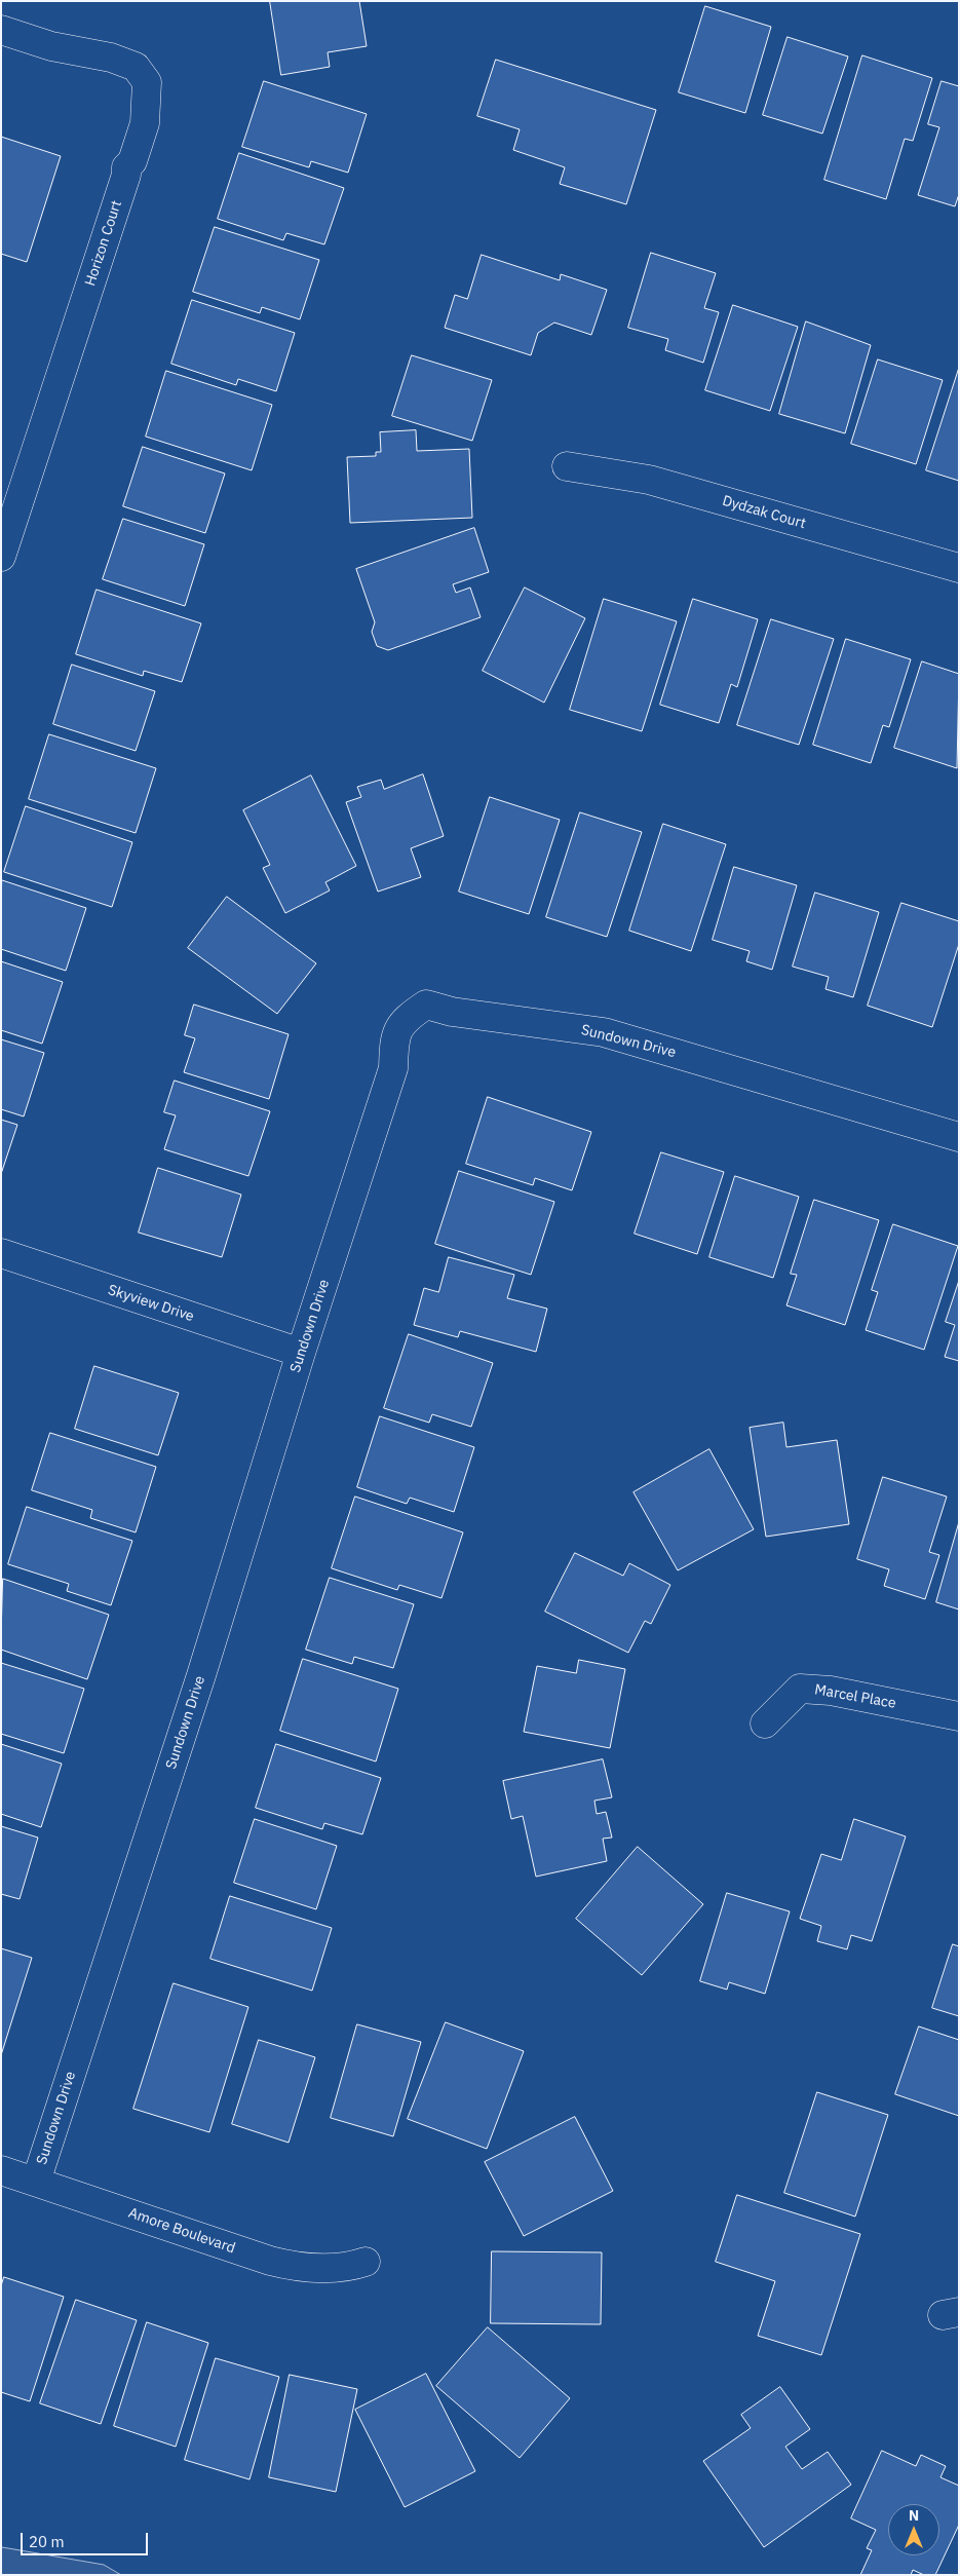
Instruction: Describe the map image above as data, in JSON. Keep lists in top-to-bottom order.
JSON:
{
  "streets": {
    "street": [
      "Horizon Court",
      "Dydzak Court",
      "Sundown Drive",
      "Skyview Drive",
      "Marcel Place",
      "Amore Boulevard"
    ]
  },
  "crossings": [
    ["Sundown Drive", "Skyview Drive"],
    ["Sundown Drive", "Amore Boulevard"]
  ],
  "scale_bar": "20 m",
  "north": "top"
}
